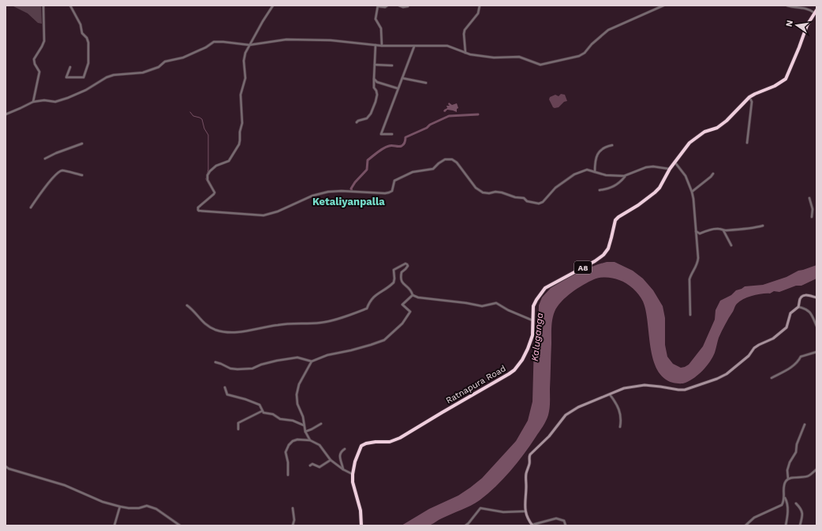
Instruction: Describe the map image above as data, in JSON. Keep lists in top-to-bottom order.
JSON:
{
  "streets": {
    "highway": ["A8", "Ratnapura Road"]
  },
  "districts": ["Ketaliyanpalla"],
  "water": ["Kaluganga"],
  "north": "left"
}
